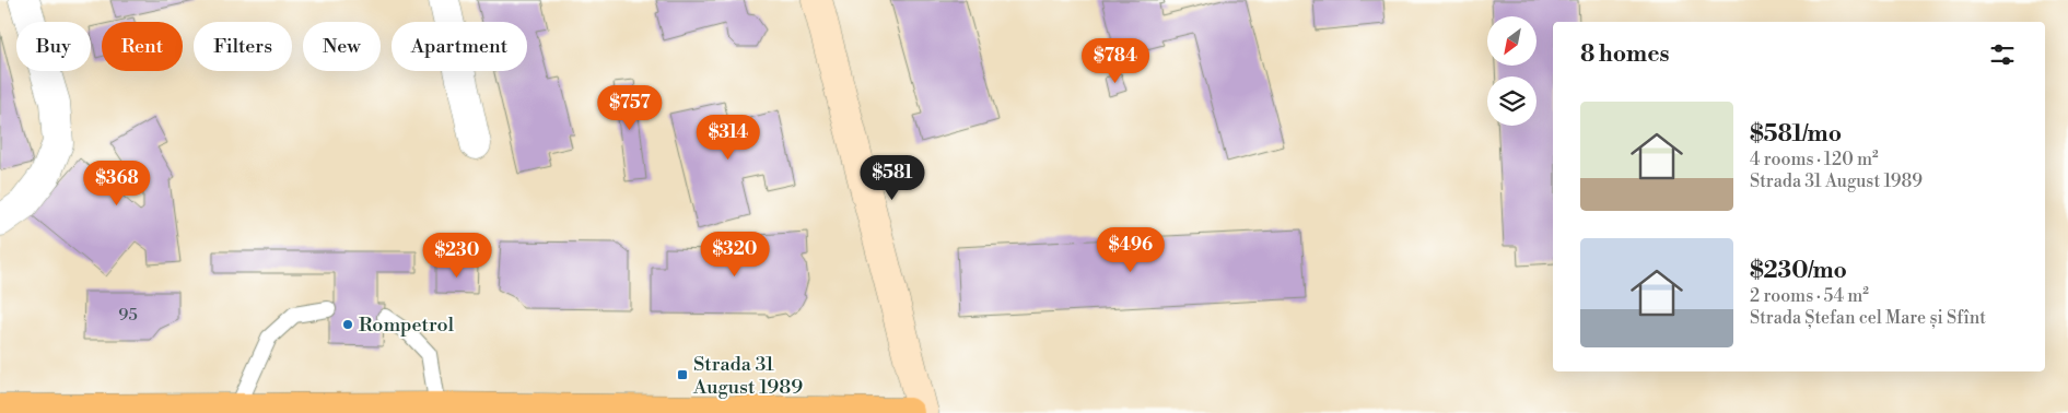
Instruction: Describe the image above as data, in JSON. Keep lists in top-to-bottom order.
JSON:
{
  "places": {
    "other": ["Rompetrol"],
    "transit": ["Strada 31 August 1989"]
  },
  "house_numbers": ["95"],
  "north": "bottom left",
  "page": {
    "chip": [
      "Buy",
      "Rent",
      "Filters",
      "New",
      "Apartment"
    ],
    "heading": "8 homes",
    "price": [
      "$784",
      "$757",
      "$314",
      "$581",
      "$368",
      "$496",
      "$320",
      "$230"
    ],
    "list": [
      {
        "name": "$581/mo",
        "note": "4 rooms · 120 m² · Strada 31 August 1989"
      },
      {
        "name": "$230/mo",
        "note": "2 rooms · 54 m² · Strada Ștefan cel Mare și Sfînt"
      }
    ]
  }
}
